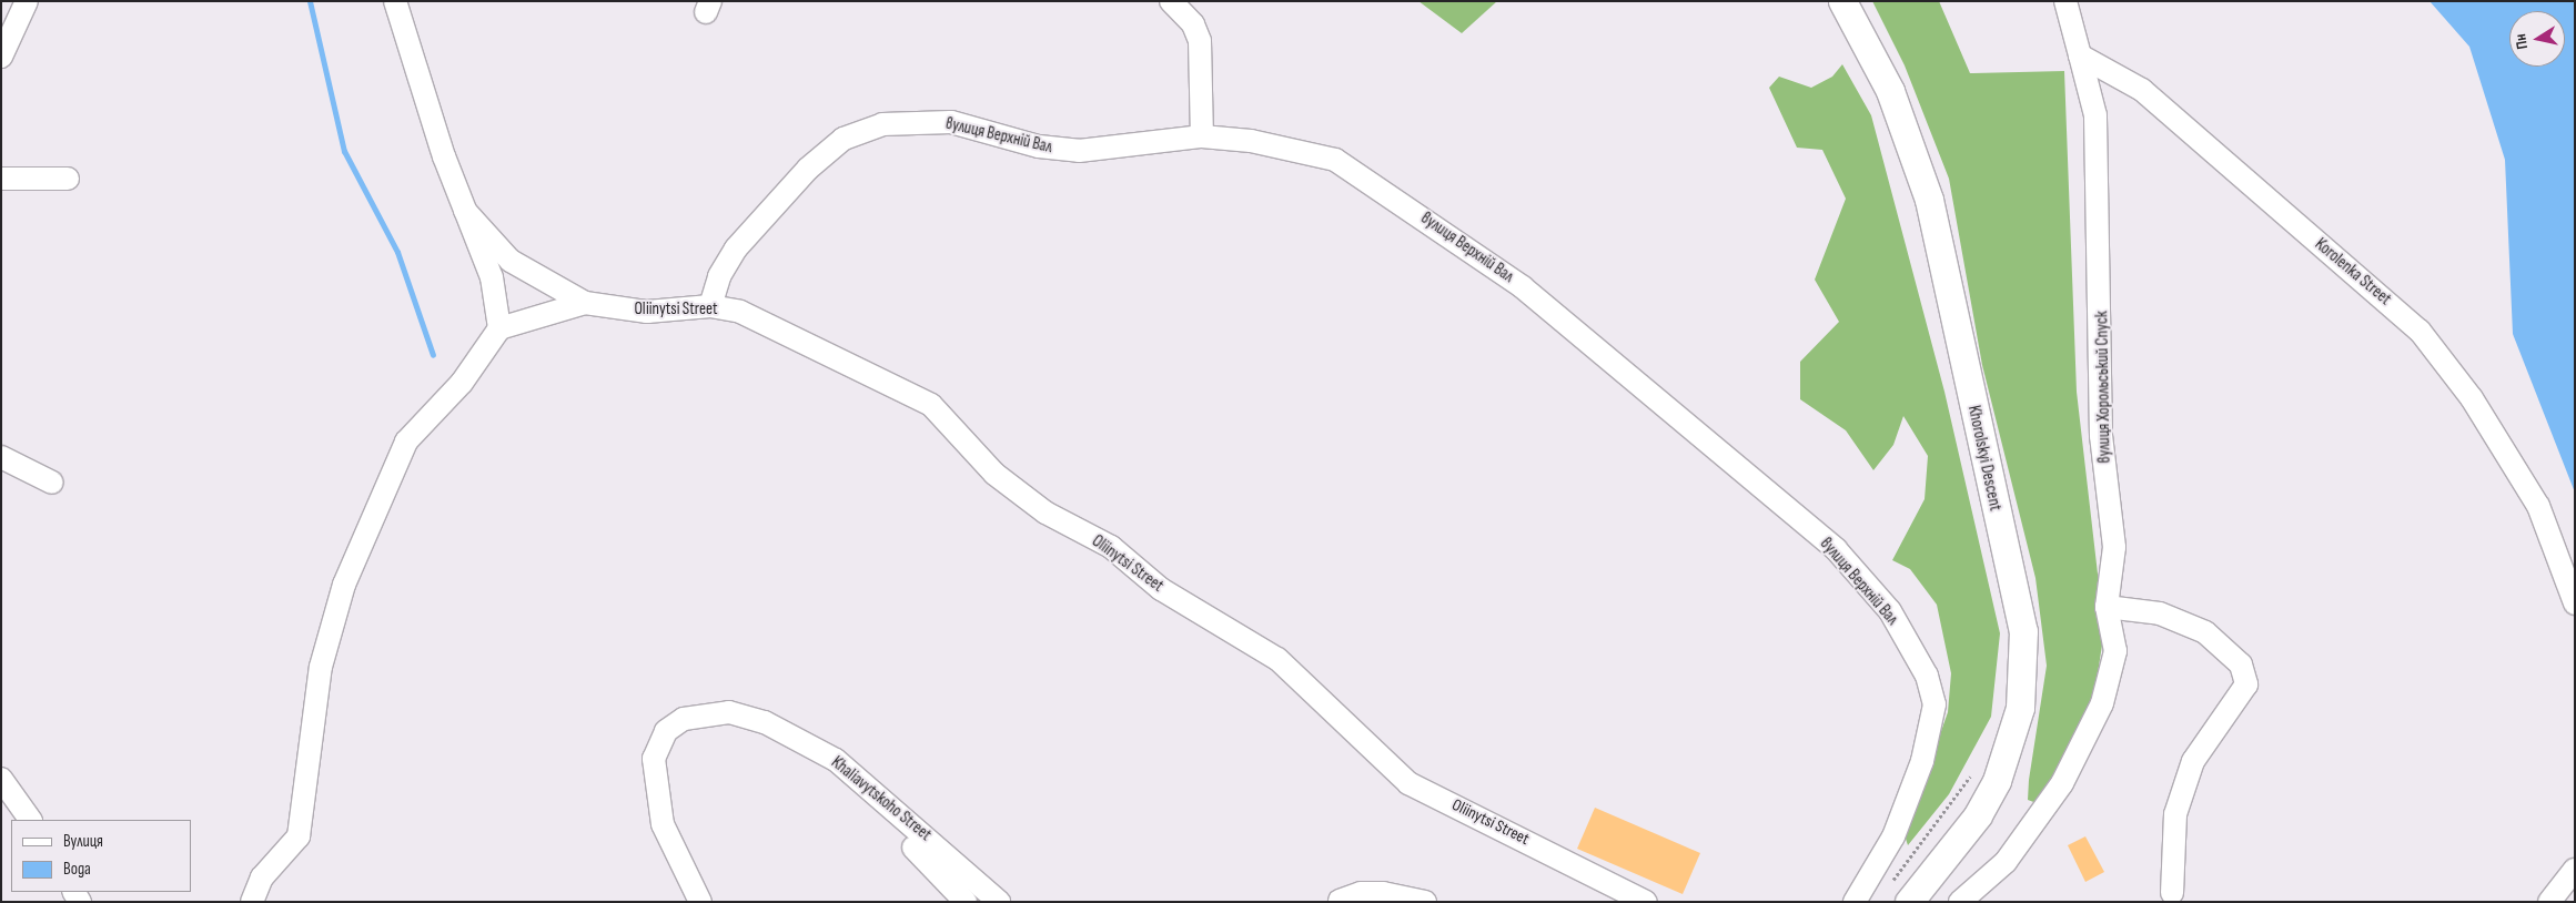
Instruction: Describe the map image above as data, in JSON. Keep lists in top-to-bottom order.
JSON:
{
  "streets": {
    "main road": ["Khorolskyi Descent"],
    "street": [
      "вулиця Верхній Вал",
      "Korolenka Street",
      "Oliinytsi Street",
      "вулиця Хорольський Спуск",
      "Khaliavytskoho Street"
    ]
  },
  "crossings": [
    ["вулиця Верхній Вал", "Oliinytsi Street"],
    ["Korolenka Street", "вулиця Хорольський Спуск"]
  ],
  "legend": ["Вулиця", "Вода"],
  "north": "left"
}
